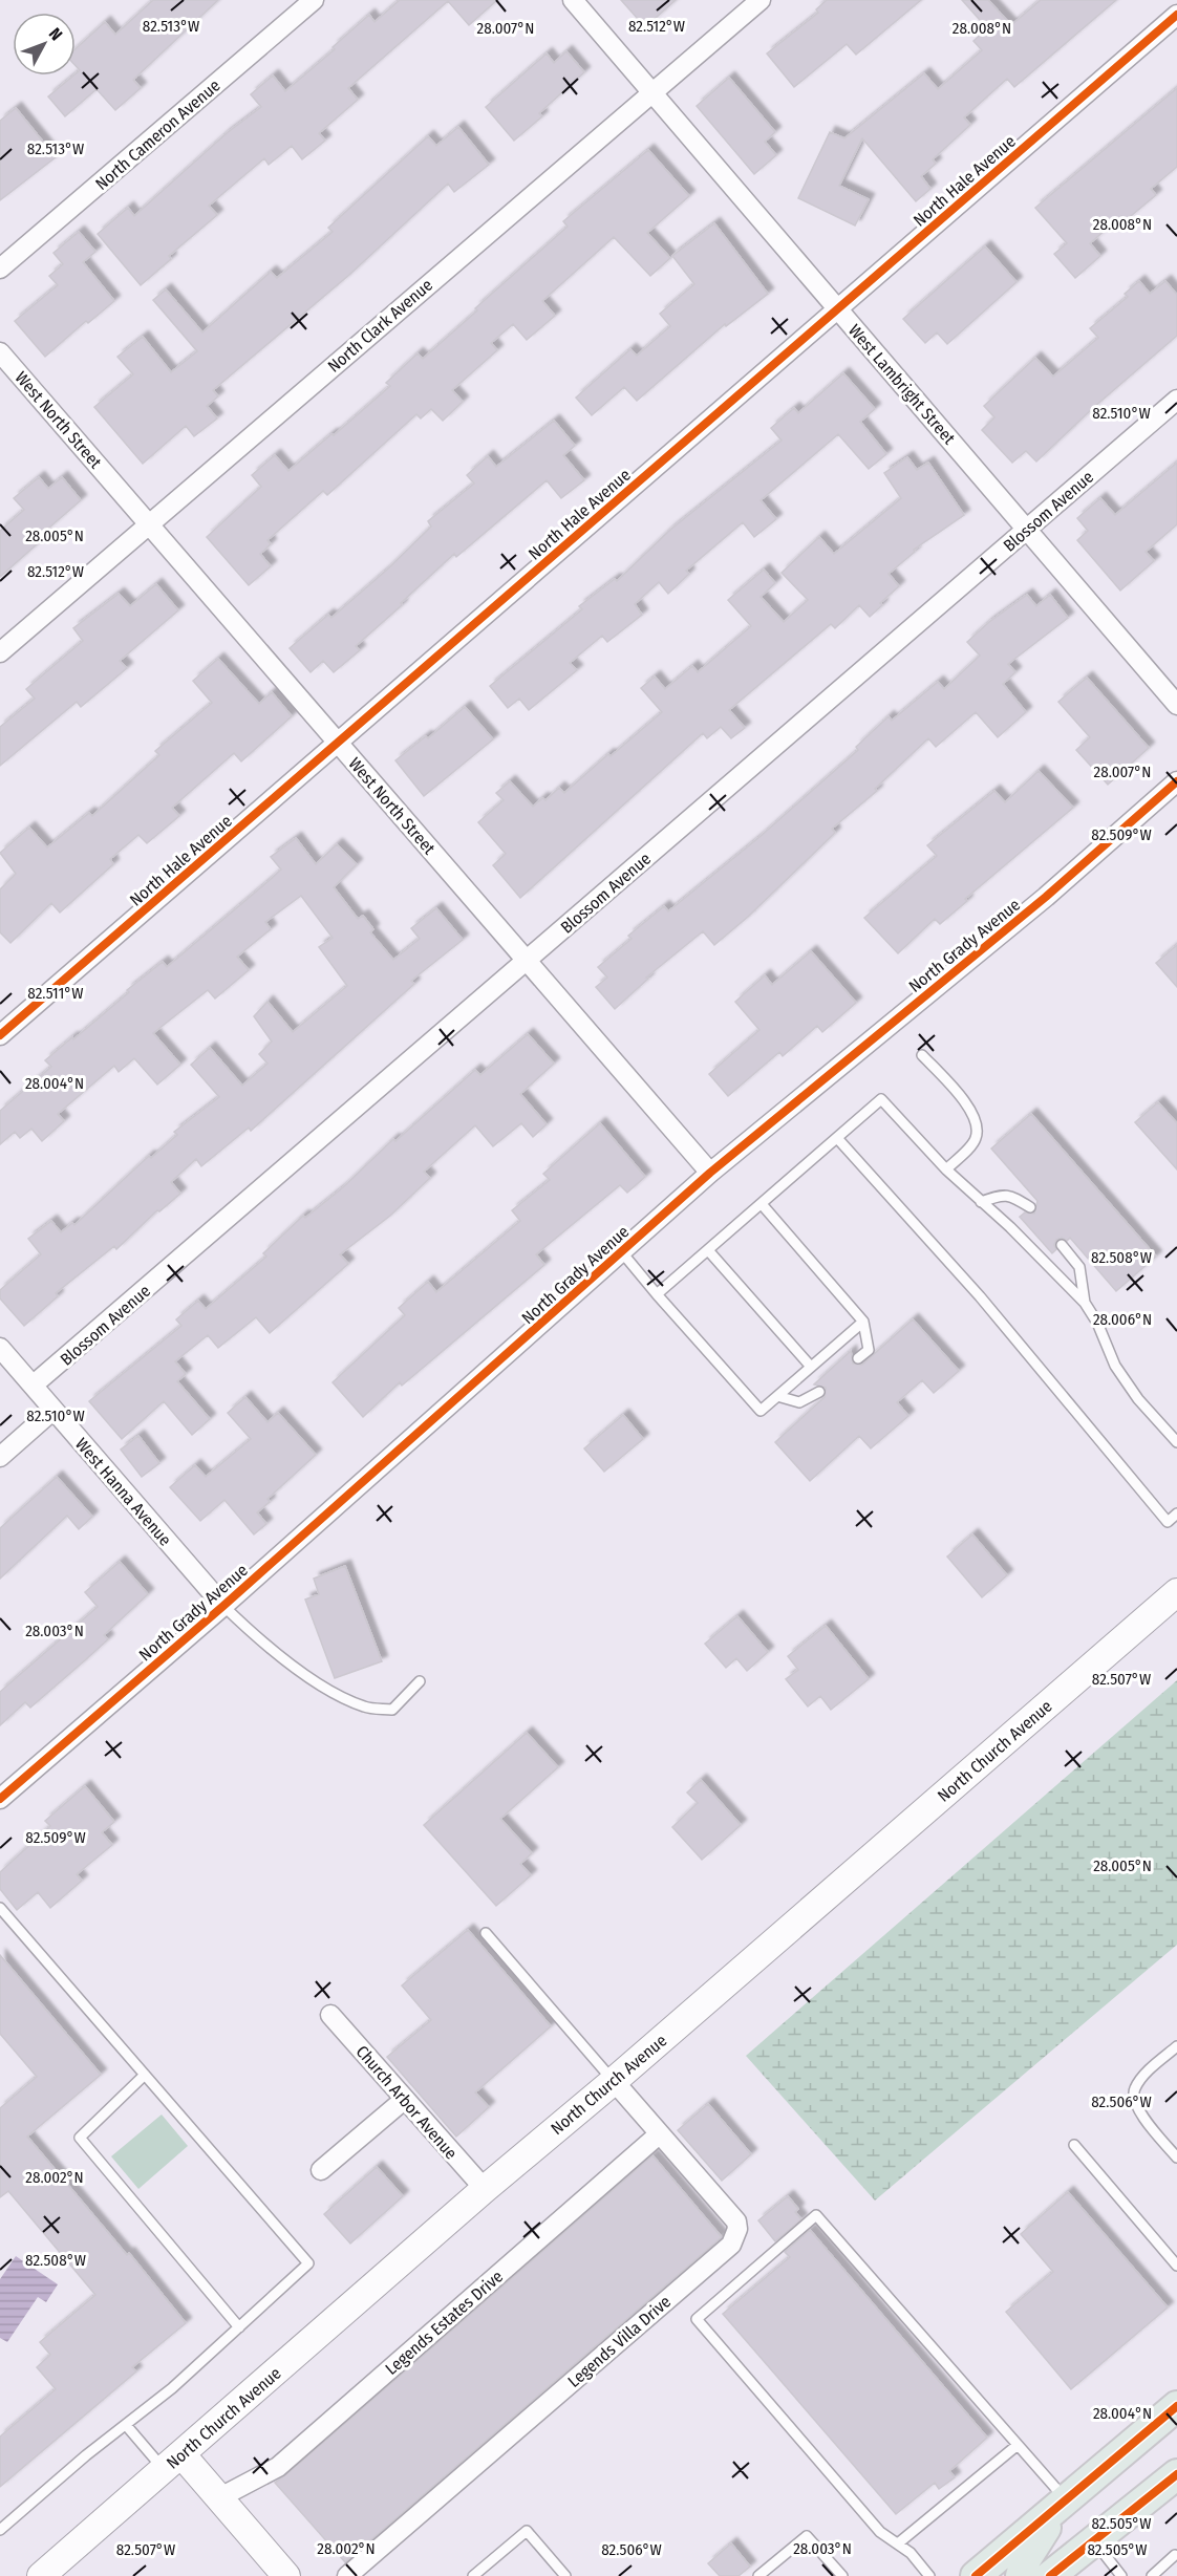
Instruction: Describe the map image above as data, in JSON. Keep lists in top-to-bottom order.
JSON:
{
  "streets": {
    "street": [
      "North Cameron Avenue",
      "North Hale Avenue",
      "North Clark Avenue",
      "West Lambright Street",
      "West North Street",
      "Blossom Avenue",
      "North Grady Avenue",
      "West Hanna Avenue",
      "North Church Avenue",
      "Church Arbor Avenue",
      "Legends Estates Drive",
      "Legends Villa Drive"
    ]
  },
  "crossings": [
    ["North Hale Avenue", "West Lambright Street"],
    ["North Hale Avenue", "West North Street"],
    ["North Clark Avenue", "West Lambright Street"],
    ["North Clark Avenue", "West North Street"],
    ["West Lambright Street", "Blossom Avenue"],
    ["West North Street", "Blossom Avenue"],
    ["West North Street", "North Grady Avenue"],
    ["Blossom Avenue", "West Hanna Avenue"],
    ["North Grady Avenue", "West Hanna Avenue"],
    ["North Church Avenue", "Church Arbor Avenue"],
    ["North Church Avenue", "Legends Villa Drive"],
    ["Legends Estates Drive", "Legends Villa Drive"]
  ],
  "north": "top right",
  "coordinates": [
    "82.513°W",
    "82.512°W",
    "28.007°N",
    "28.008°N",
    "82.510°W",
    "28.005°N",
    "82.509°W",
    "82.511°W",
    "28.004°N",
    "82.508°W",
    "28.006°N",
    "28.003°N",
    "82.507°W",
    "82.506°W",
    "28.002°N",
    "82.505°W"
  ]
}
